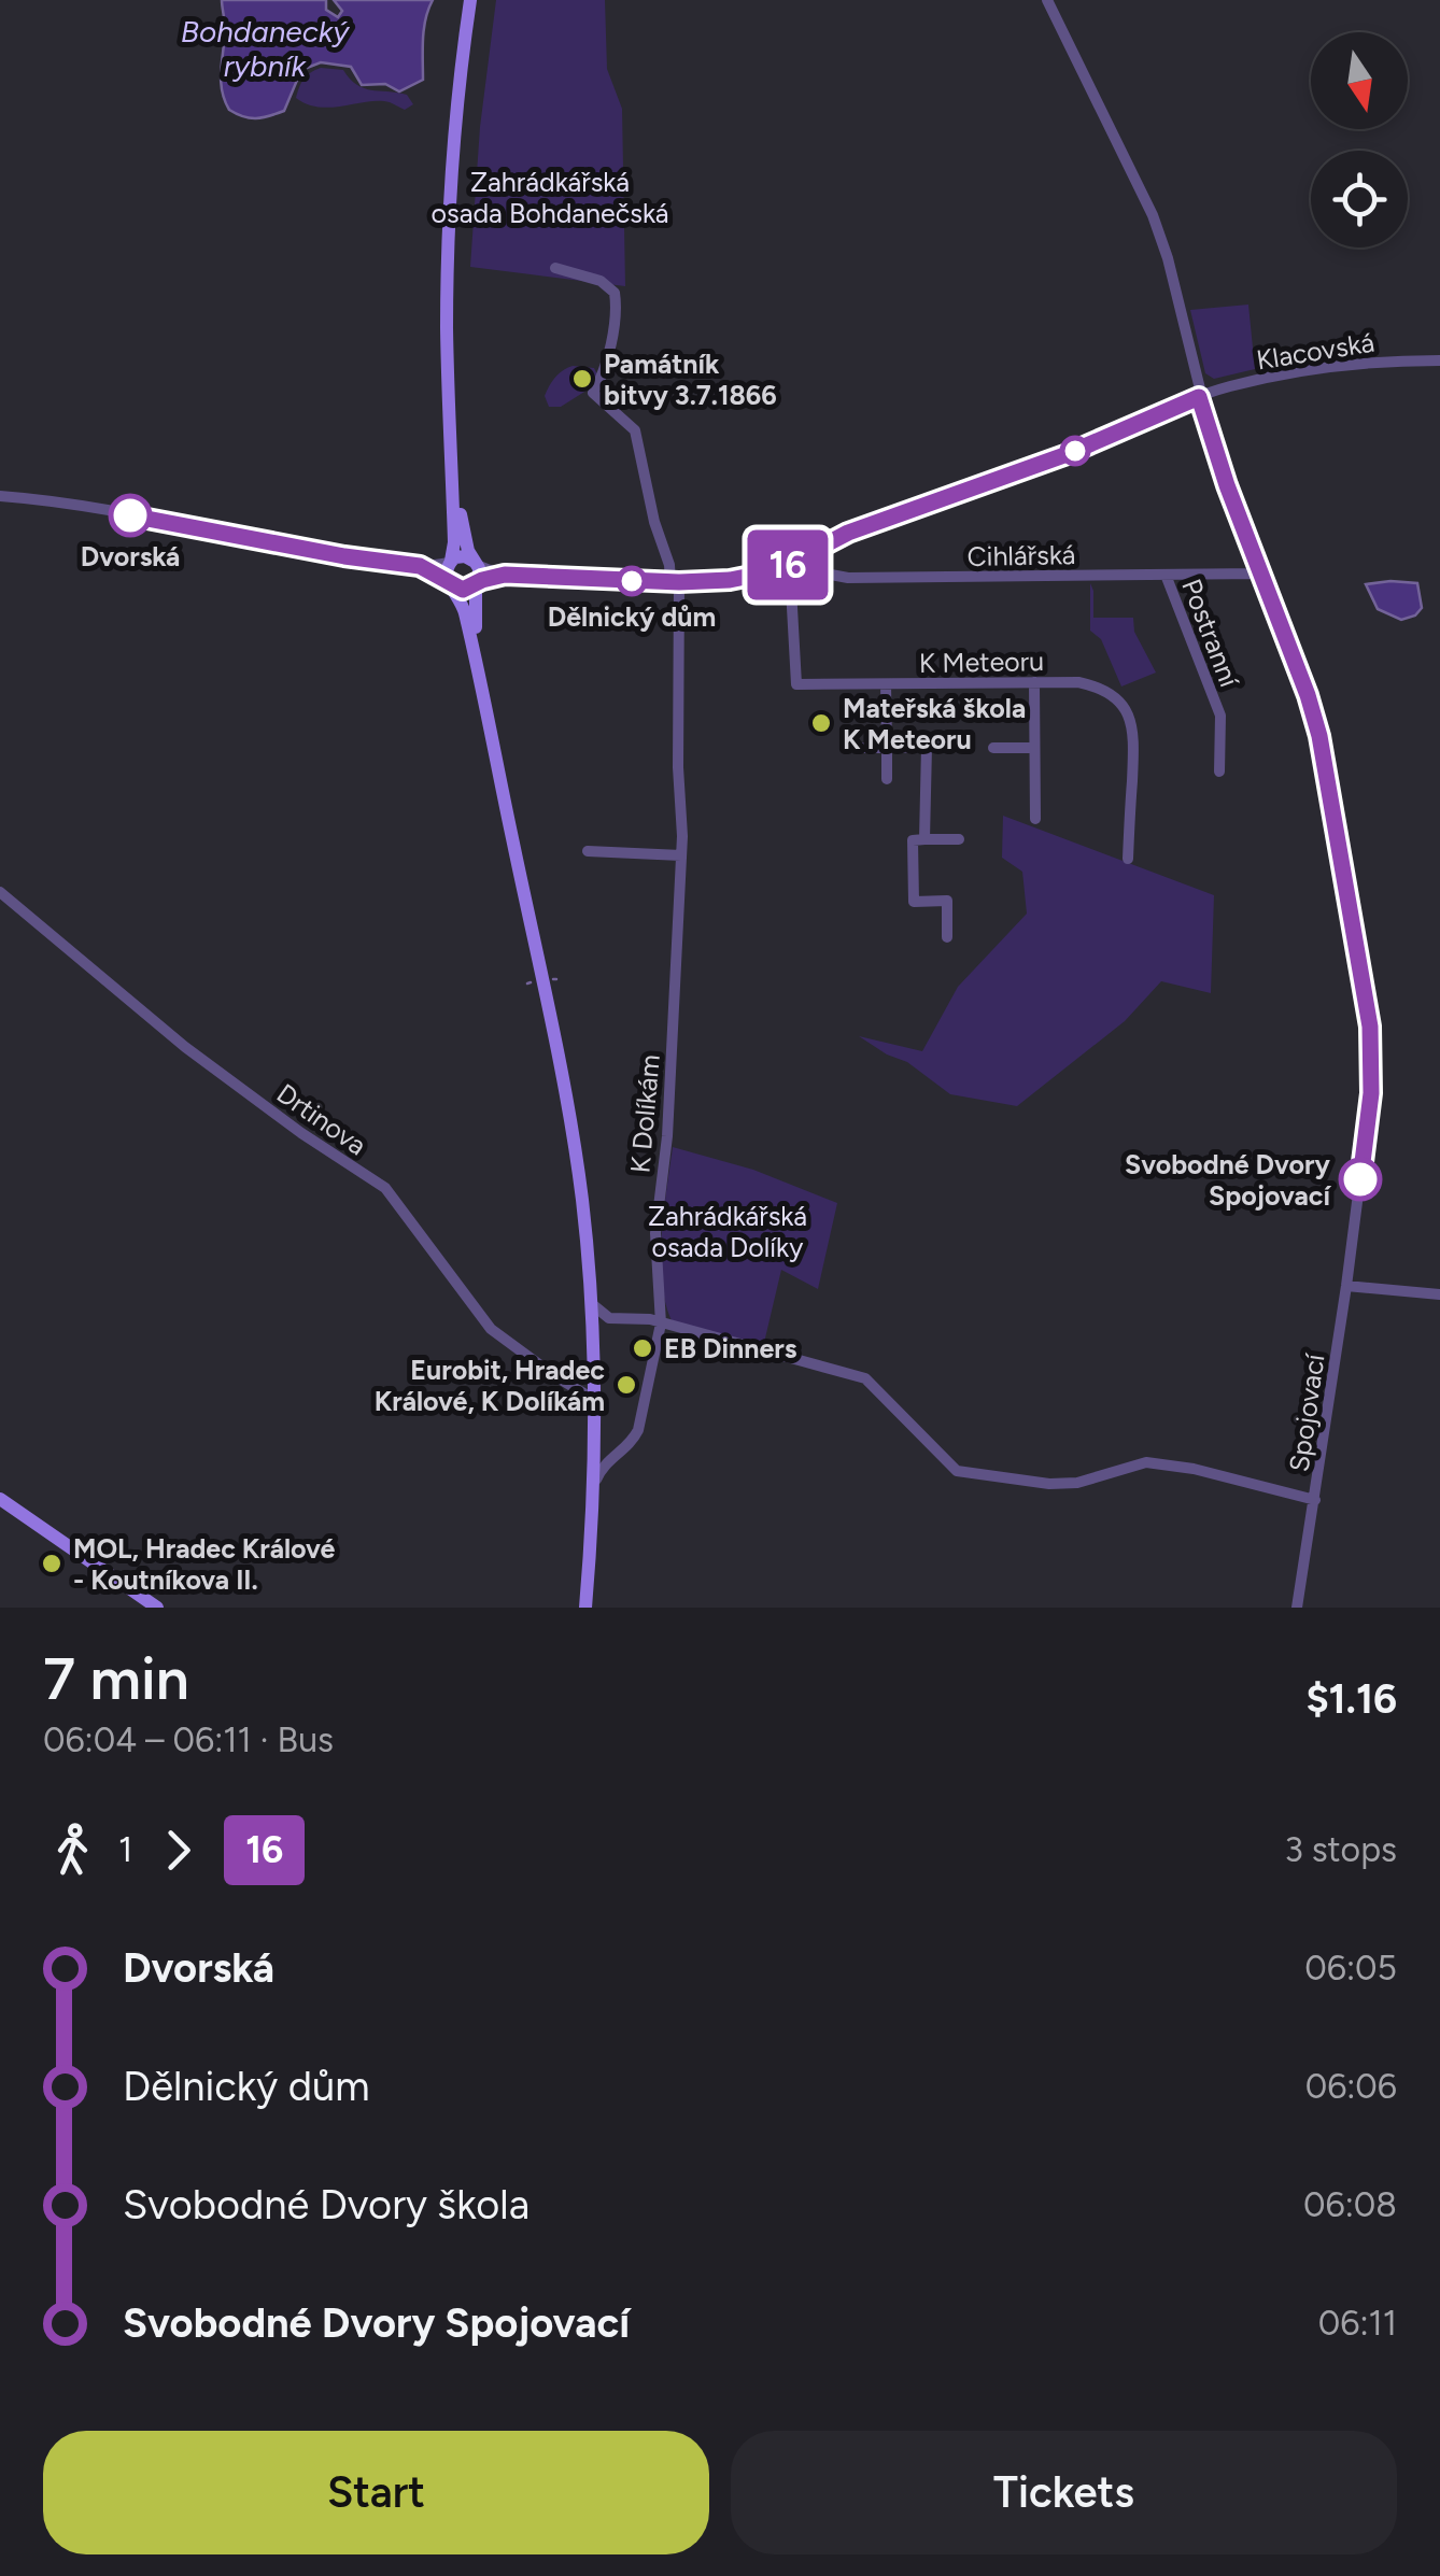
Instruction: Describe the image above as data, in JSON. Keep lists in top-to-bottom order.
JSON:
{
  "streets": {
    "street": [
      "Klacovská",
      "Cihlářská",
      "Postranní",
      "K Meteoru",
      "K Dolíkám",
      "Drtinova",
      "Spojovací"
    ]
  },
  "crossings": [
    ["Klacovská", "Spojovací"],
    ["Cihlářská", "Postranní"],
    ["Cihlářská", "K Meteoru"],
    ["Cihlářská", "Spojovací"]
  ],
  "water": ["Bohdanecký rybník"],
  "parks": ["Zahrádkářská osada Bohdanečská", "Zahrádkářská osada Dolíky"],
  "places": [
    "Památník bitvy 3.7.1866",
    "Dvorská",
    "Dělnický dům",
    "Mateřská škola K Meteoru",
    "Svobodné Dvory Spojovací",
    "EB Dinners",
    "Eurobit, Hradec Králové, K Dolíkám",
    "MOL, Hradec Králové - Koutníkova II."
  ],
  "lines": ["bus line 16"],
  "north": "bottom",
  "page": {
    "on_map": "16",
    "heading": ["7 min", "06:04 – 06:11 · Bus", "$1.16"],
    "legs": ["1", "16", "3 stops"],
    "list": [
      {
        "name": "Dvorská",
        "value": "06:05"
      },
      {
        "name": "Dělnický dům",
        "value": "06:06"
      },
      {
        "name": "Svobodné Dvory škola",
        "value": "06:08"
      },
      {
        "name": "Svobodné Dvory Spojovací",
        "value": "06:11"
      }
    ],
    "buttons": ["Start", "Tickets"]
  }
}
